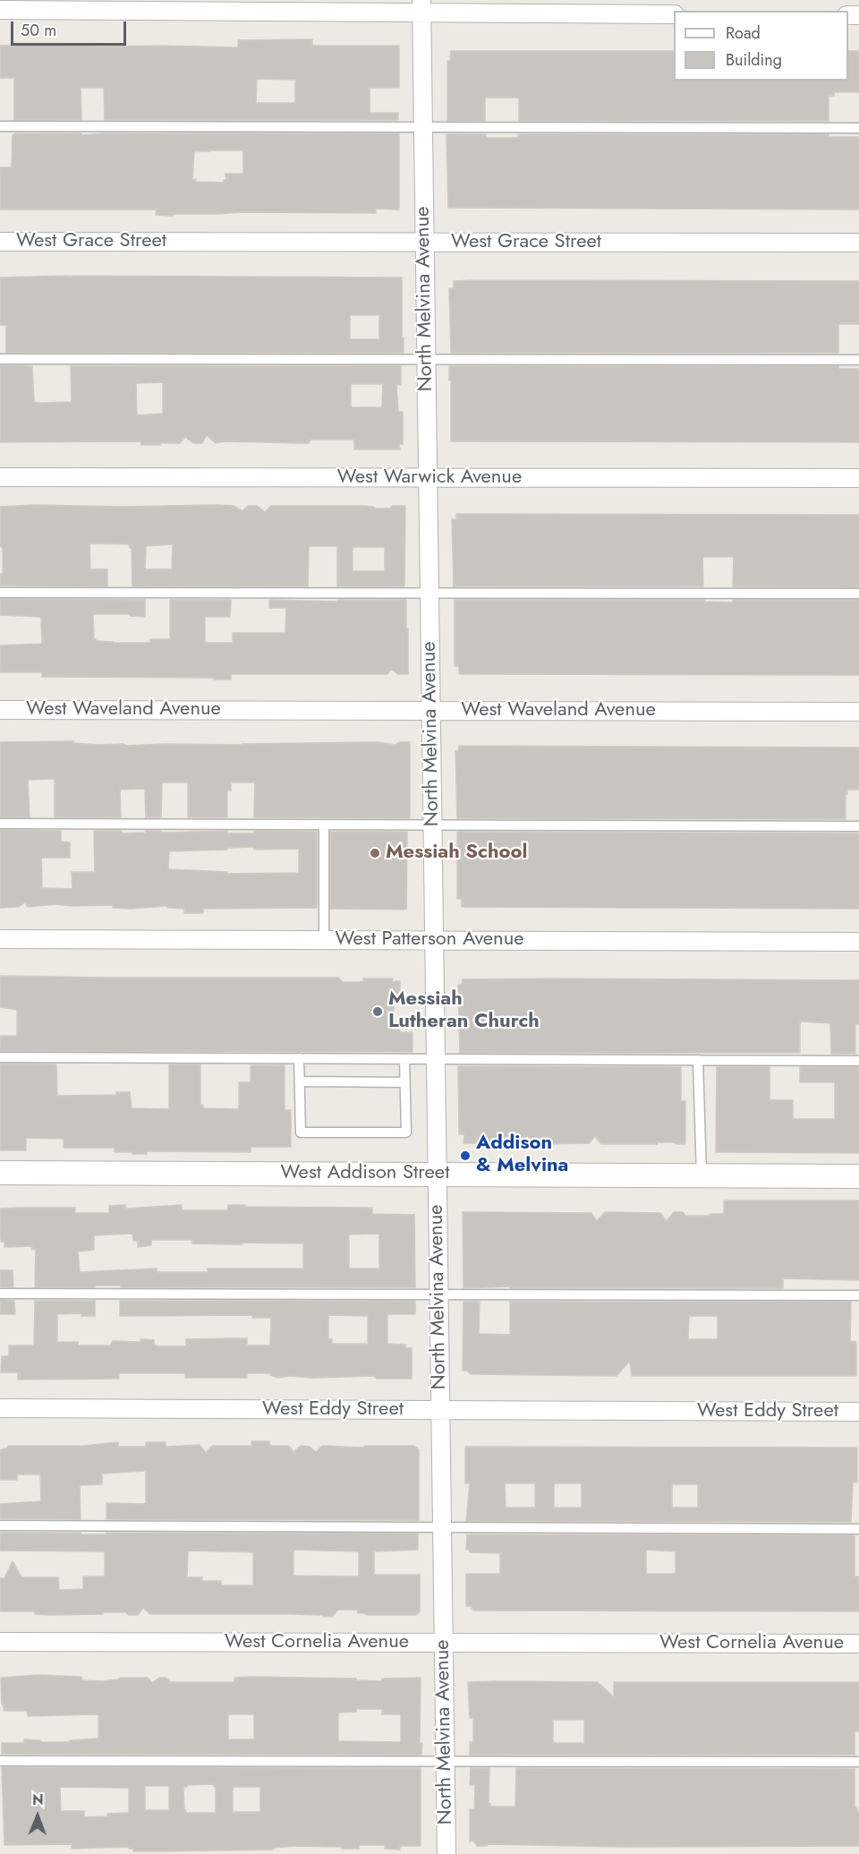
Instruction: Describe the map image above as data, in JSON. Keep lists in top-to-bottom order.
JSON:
{
  "streets": {
    "street": [
      "West Grace Street",
      "North Melvina Avenue",
      "West Warwick Avenue",
      "West Waveland Avenue",
      "West Patterson Avenue",
      "West Addison Street",
      "West Eddy Street",
      "West Cornelia Avenue"
    ]
  },
  "crossings": [
    ["West Grace Street", "North Melvina Avenue"],
    ["North Melvina Avenue", "West Warwick Avenue"],
    ["North Melvina Avenue", "West Waveland Avenue"],
    ["North Melvina Avenue", "West Patterson Avenue"],
    ["North Melvina Avenue", "West Addison Street"],
    ["North Melvina Avenue", "West Eddy Street"],
    ["North Melvina Avenue", "West Cornelia Avenue"]
  ],
  "places": ["Messiah School", "Messiah Lutheran Church", "Addison & Melvina"],
  "legend": ["Road", "Building"],
  "scale_bar": "50 m",
  "north": "top"
}
